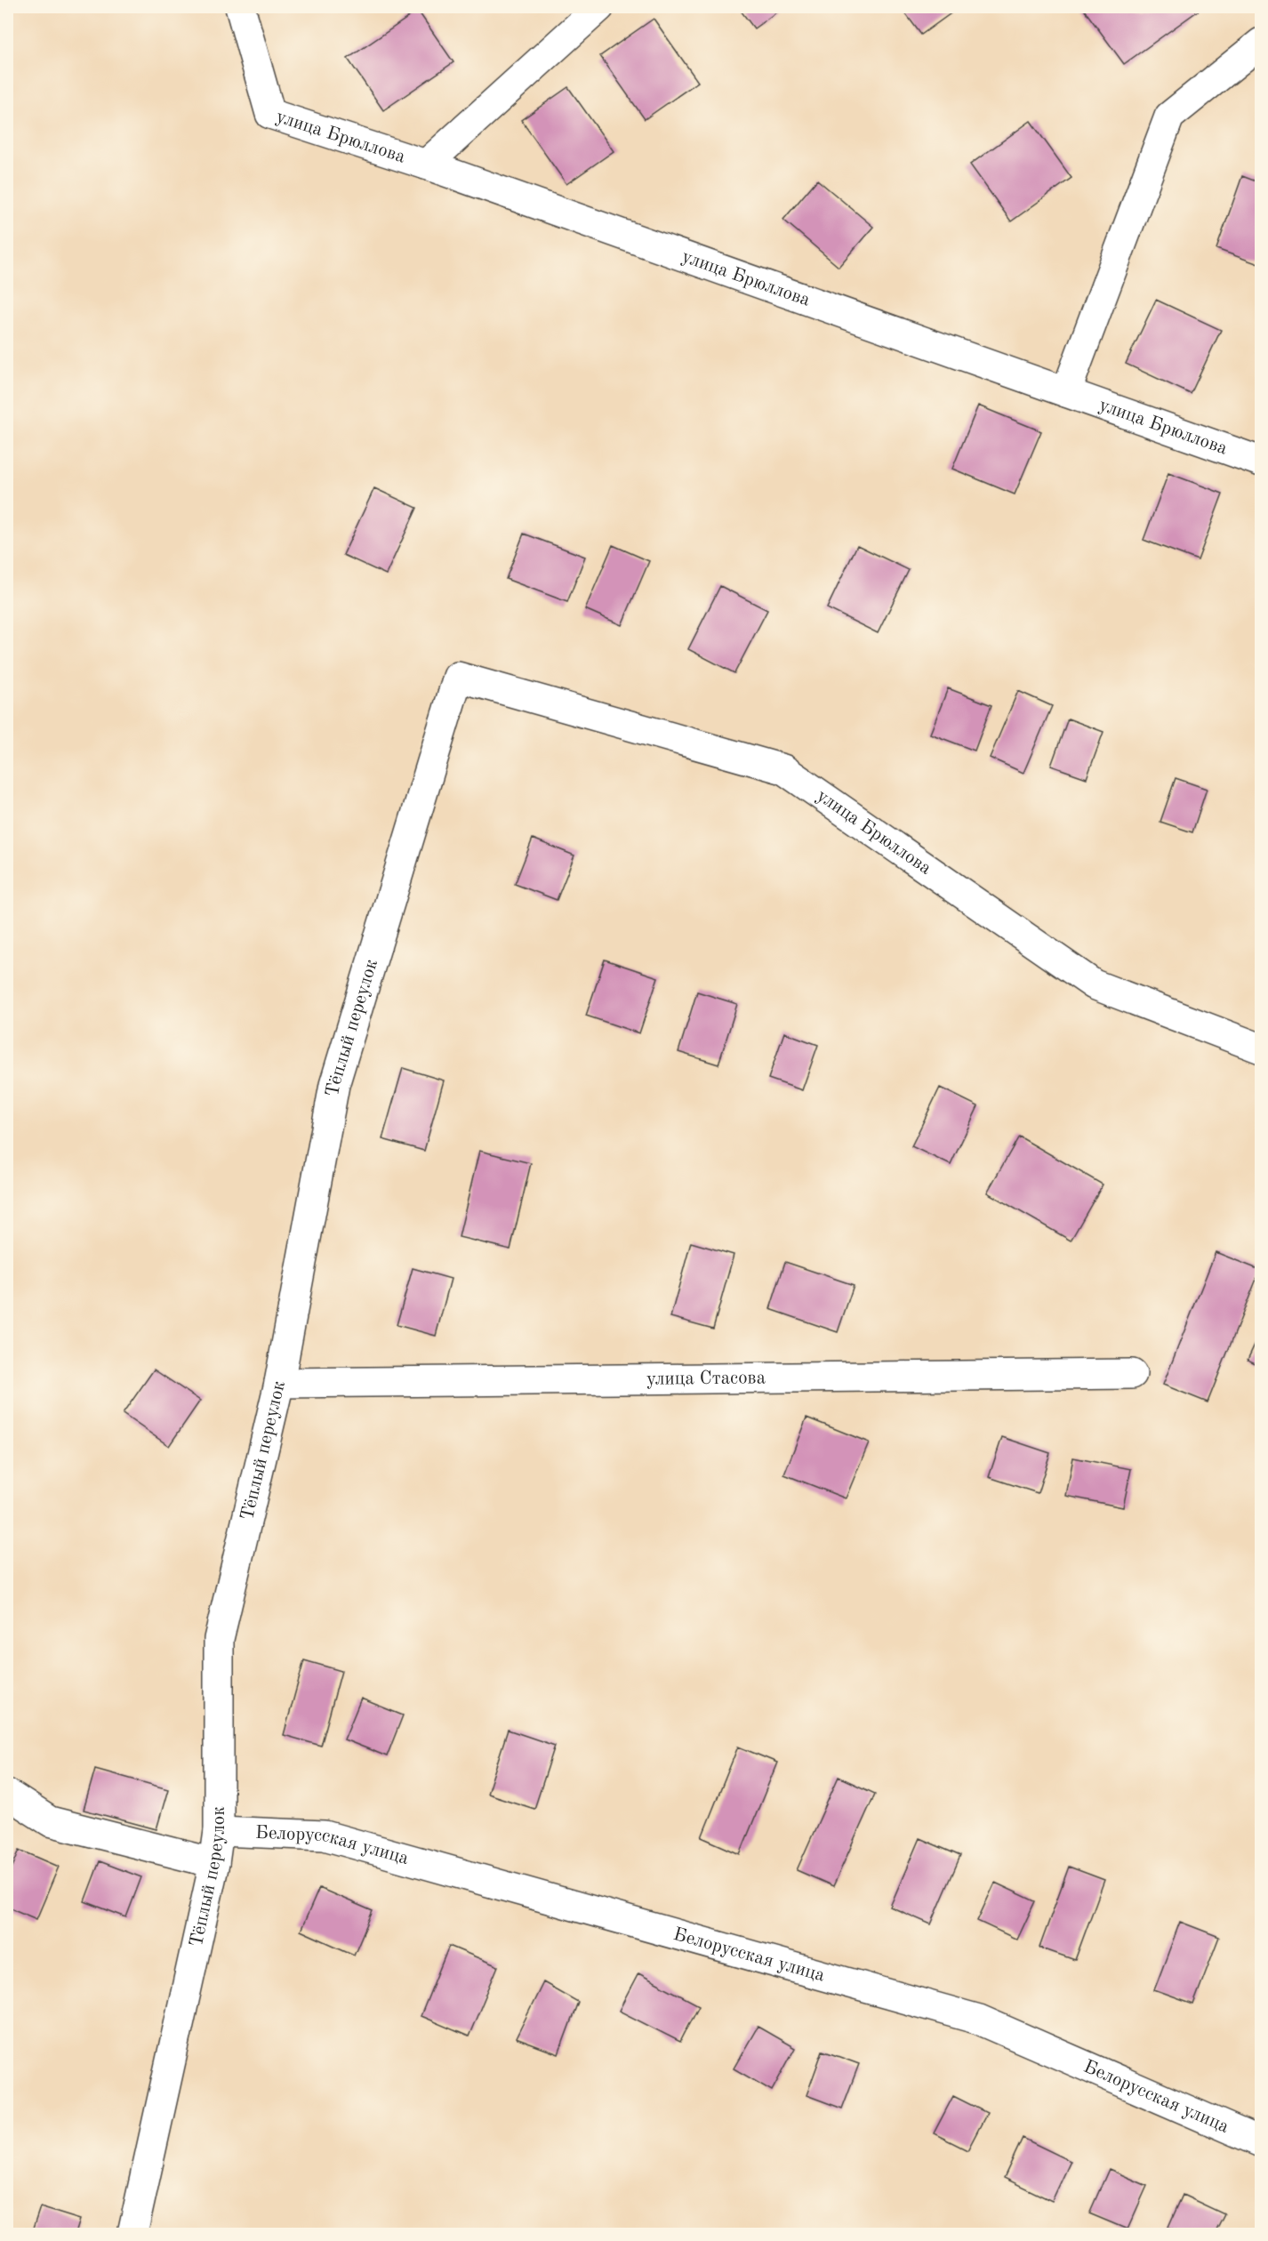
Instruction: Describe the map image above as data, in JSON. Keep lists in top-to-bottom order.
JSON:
{
  "streets": {
    "street": [
      "улица Брюллова",
      "Тёплый переулок",
      "улица Стасова",
      "Белорусская улица"
    ]
  },
  "crossings": [
    ["улица Брюллова", "Тёплый переулок"],
    ["Тёплый переулок", "улица Стасова"],
    ["Тёплый переулок", "Белорусская улица"]
  ]
}
